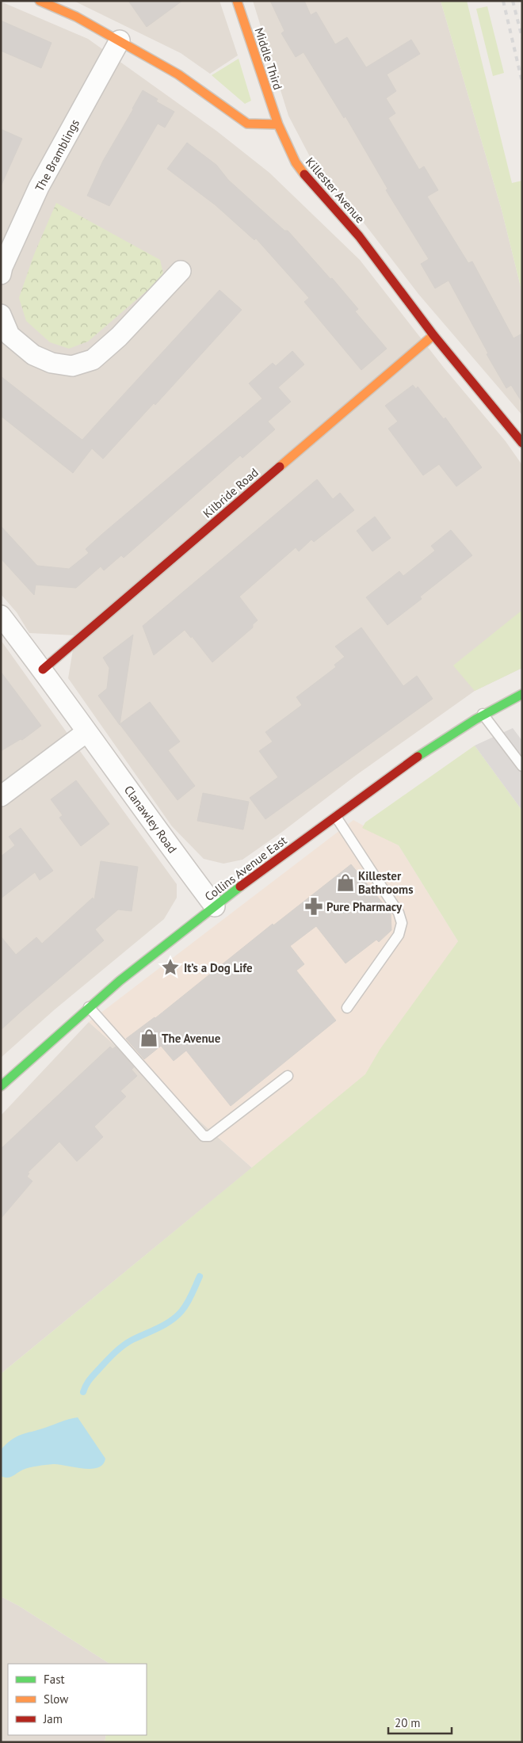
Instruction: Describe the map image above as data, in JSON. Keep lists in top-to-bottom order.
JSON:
{
  "streets": {
    "street": [
      "Middle Third",
      "The Bramblings",
      "Killester Avenue",
      "Kilbride Road",
      "Clanawley Road",
      "Collins Avenue East"
    ]
  },
  "crossings": [
    ["Middle Third", "Killester Avenue"],
    ["Killester Avenue", "Kilbride Road"],
    ["Kilbride Road", "Clanawley Road"],
    ["Clanawley Road", "Collins Avenue East"]
  ],
  "places": {
    "shop": ["Killester Bathrooms", "The Avenue"],
    "pharmacy": ["Pure Pharmacy"],
    "place": ["It’s a Dog Life"]
  },
  "legend": ["Fast", "Slow", "Jam"],
  "scale_bar": "20 m"
}
